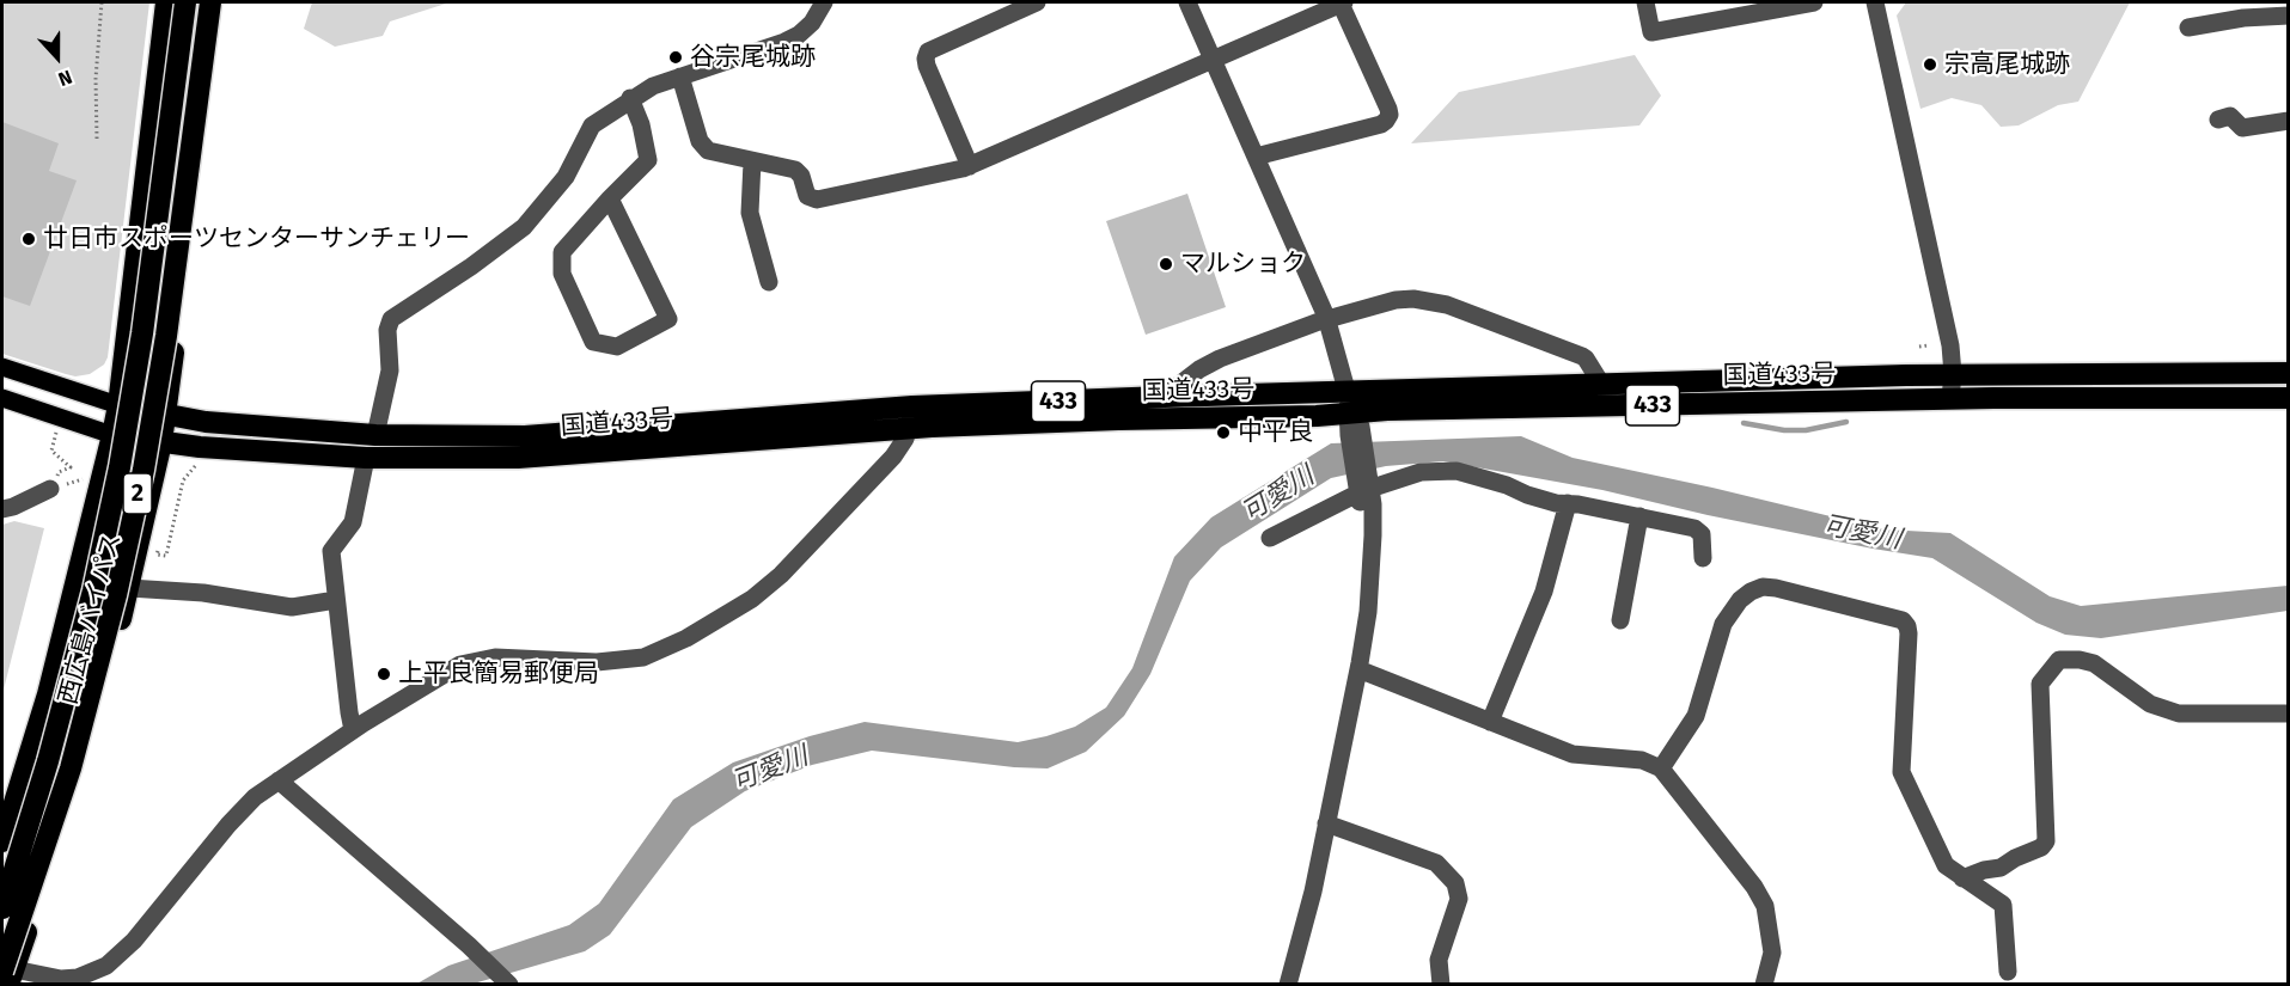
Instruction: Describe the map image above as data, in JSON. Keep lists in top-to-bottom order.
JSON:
{
  "streets": {
    "highway": [
      "国道433号",
      "433",
      "2",
      "西広島バイパス"
    ]
  },
  "crossings": [
    ["国道433号", "西広島バイパス"]
  ],
  "water": ["可愛川"],
  "places": [
    "谷宗尾城跡",
    "宗高尾城跡",
    "廿日市スポーツセンターサンチェリー",
    "マルショク",
    "中平良",
    "上平良簡易郵便局"
  ],
  "north": "bottom"
}
